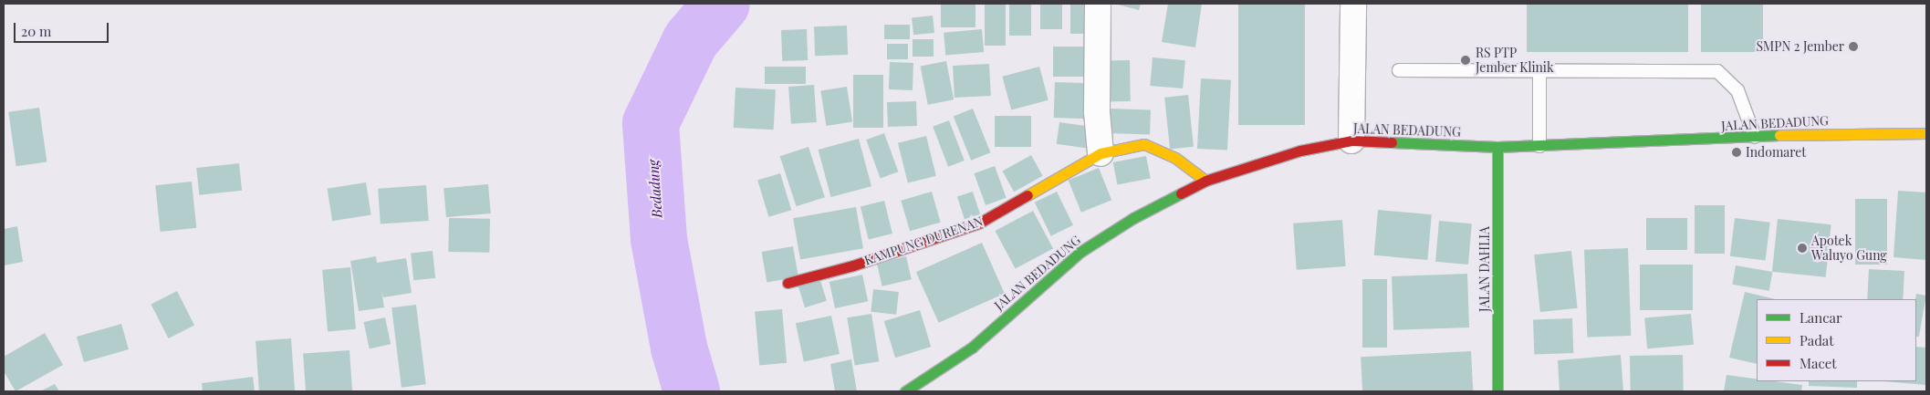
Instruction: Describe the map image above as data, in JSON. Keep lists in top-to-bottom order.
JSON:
{
  "streets": {
    "main road": ["JALAN BEDADUNG", "KAMPUNG DURENAN", "JALAN DAHLIA"]
  },
  "crossings": [
    ["JALAN BEDADUNG", "KAMPUNG DURENAN"],
    ["JALAN BEDADUNG", "JALAN DAHLIA"]
  ],
  "water": ["Bedadung"],
  "places": [
    "SMPN 2 Jember",
    "RS PTP Jember Klinik",
    "Indomaret",
    "Apotek Waluyo Gung"
  ],
  "legend": ["Lancar", "Padat", "Macet"],
  "scale_bar": "20 m"
}
